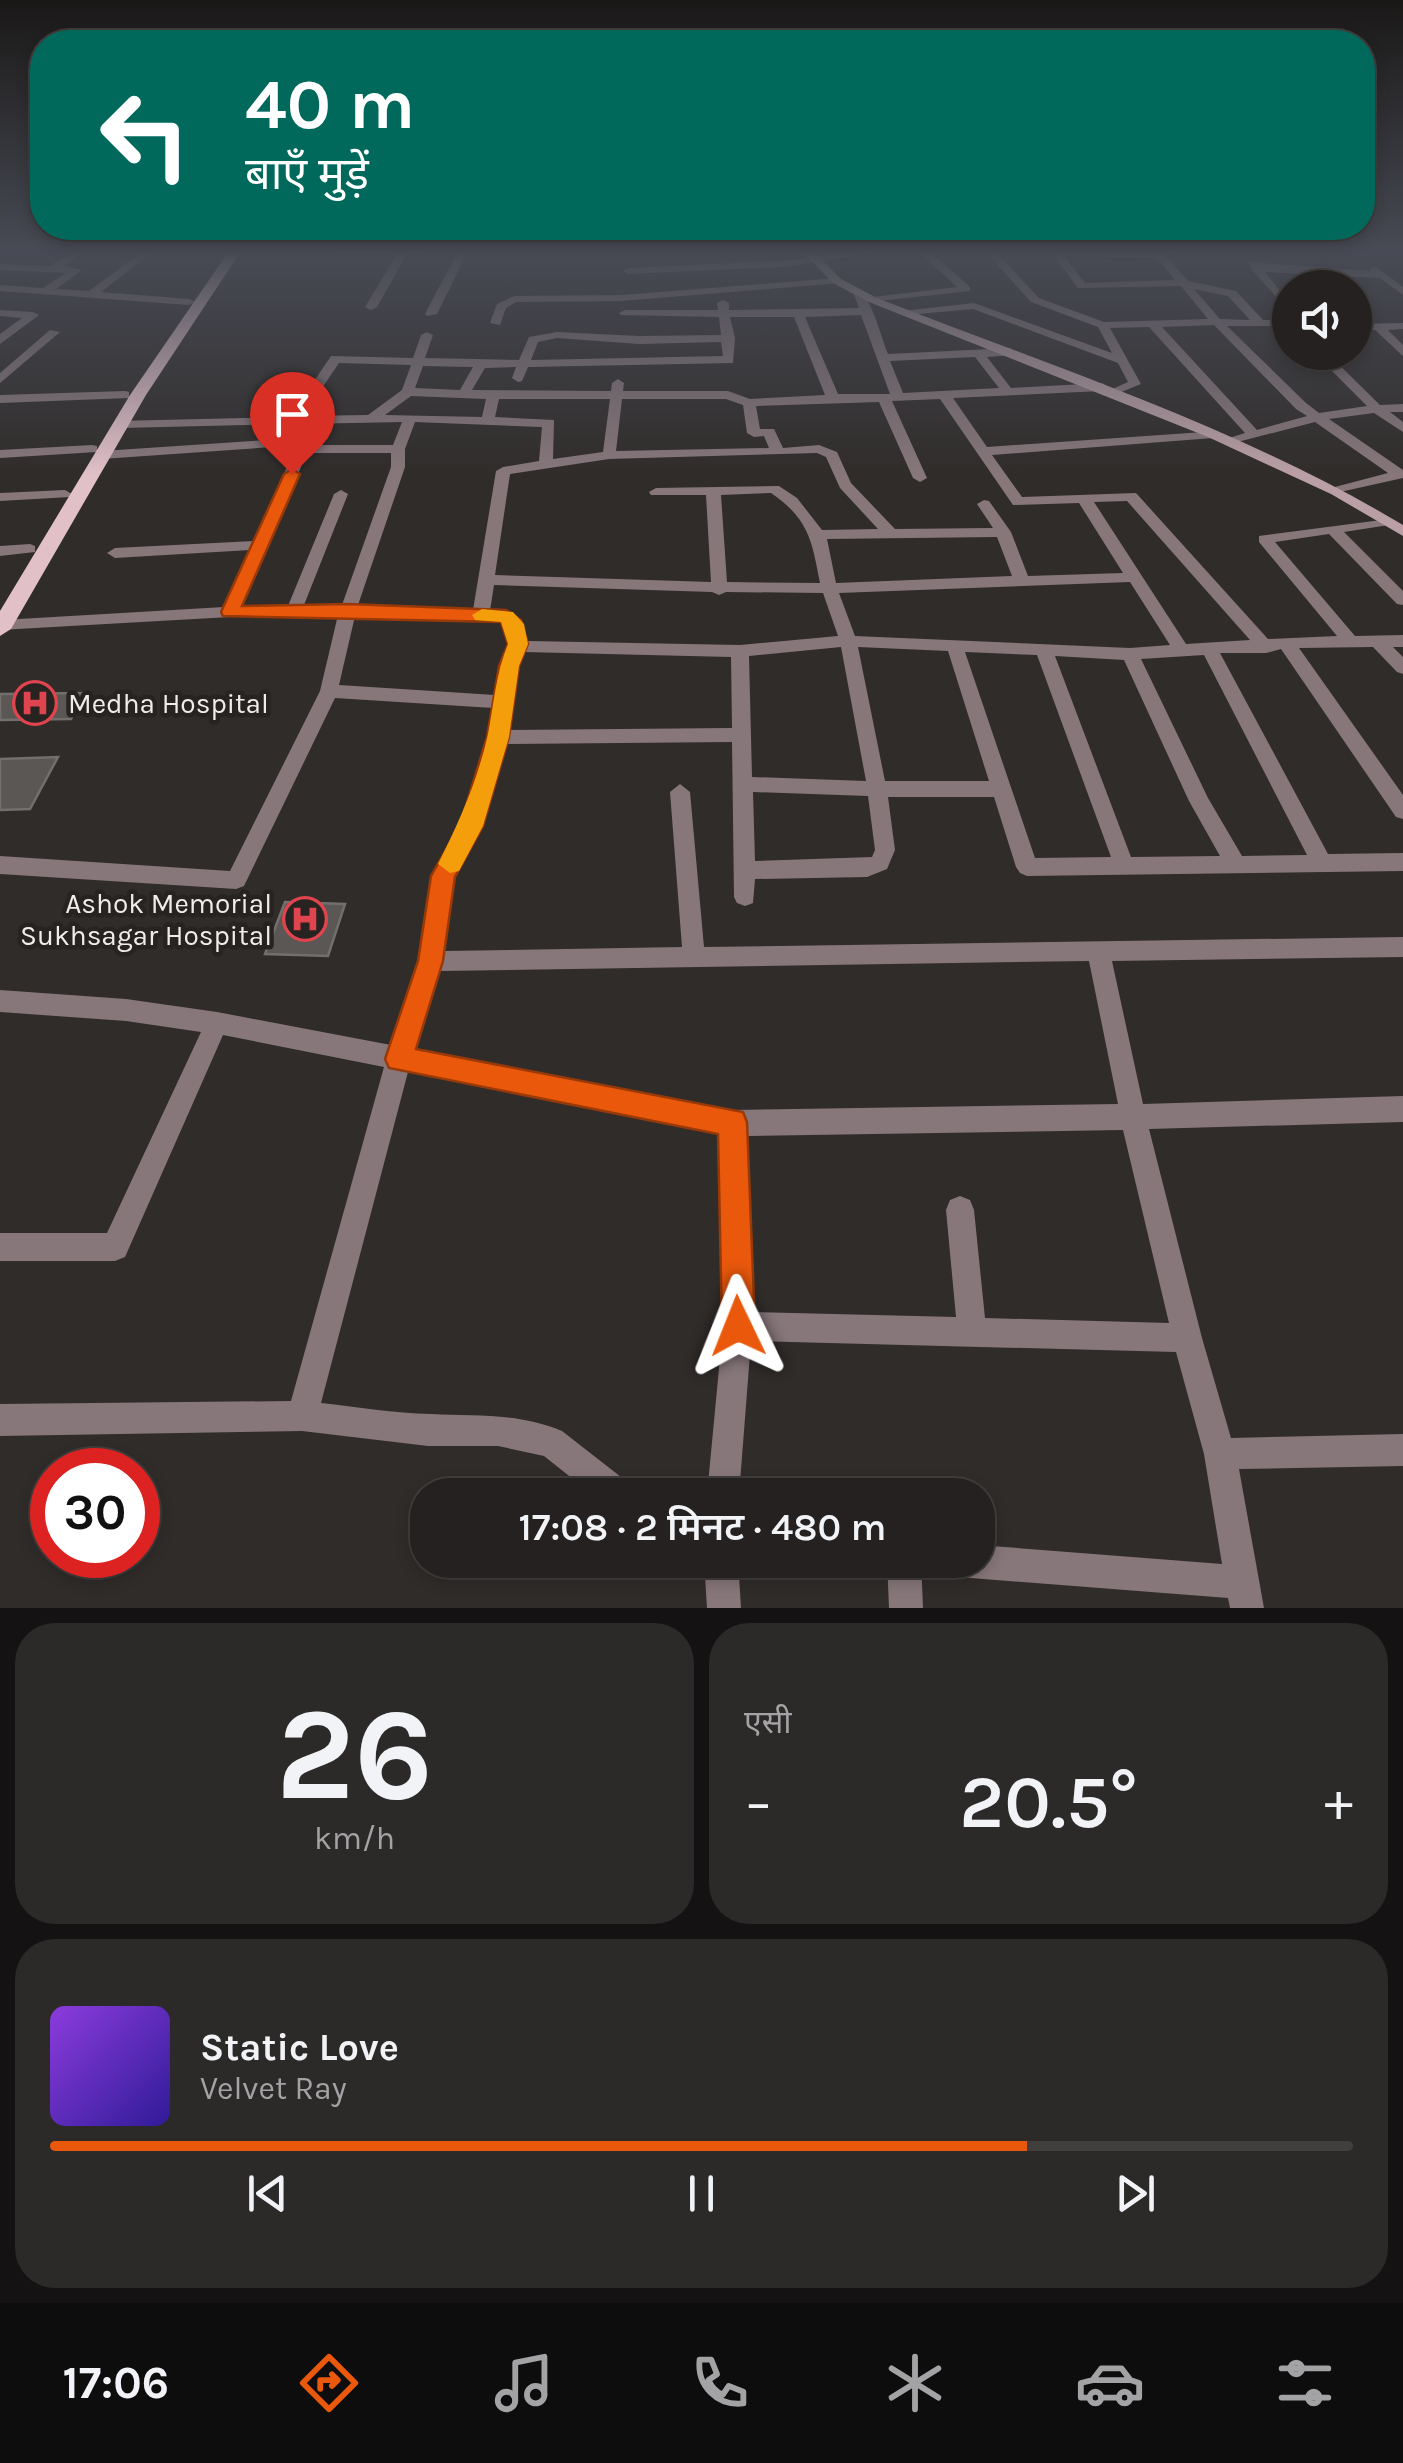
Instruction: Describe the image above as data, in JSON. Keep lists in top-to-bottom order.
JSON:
{
  "places": {
    "hospital": ["Medha Hospital", "Ashok Memorial Sukhsagar Hospital"]
  },
  "page": {
    "turn": ["40 m", "बाएँ मुड़ें"],
    "limit": "30",
    "trip": "17:08 · 2 मिनट · 480 m",
    "tile": [
      ["26", "km/h"],
      "एसी"
    ],
    "heat": ["−", "20.5°", "+"],
    "song": ["Static Love", "Velvet Ray"],
    "tabs": "17:06"
  }
}
